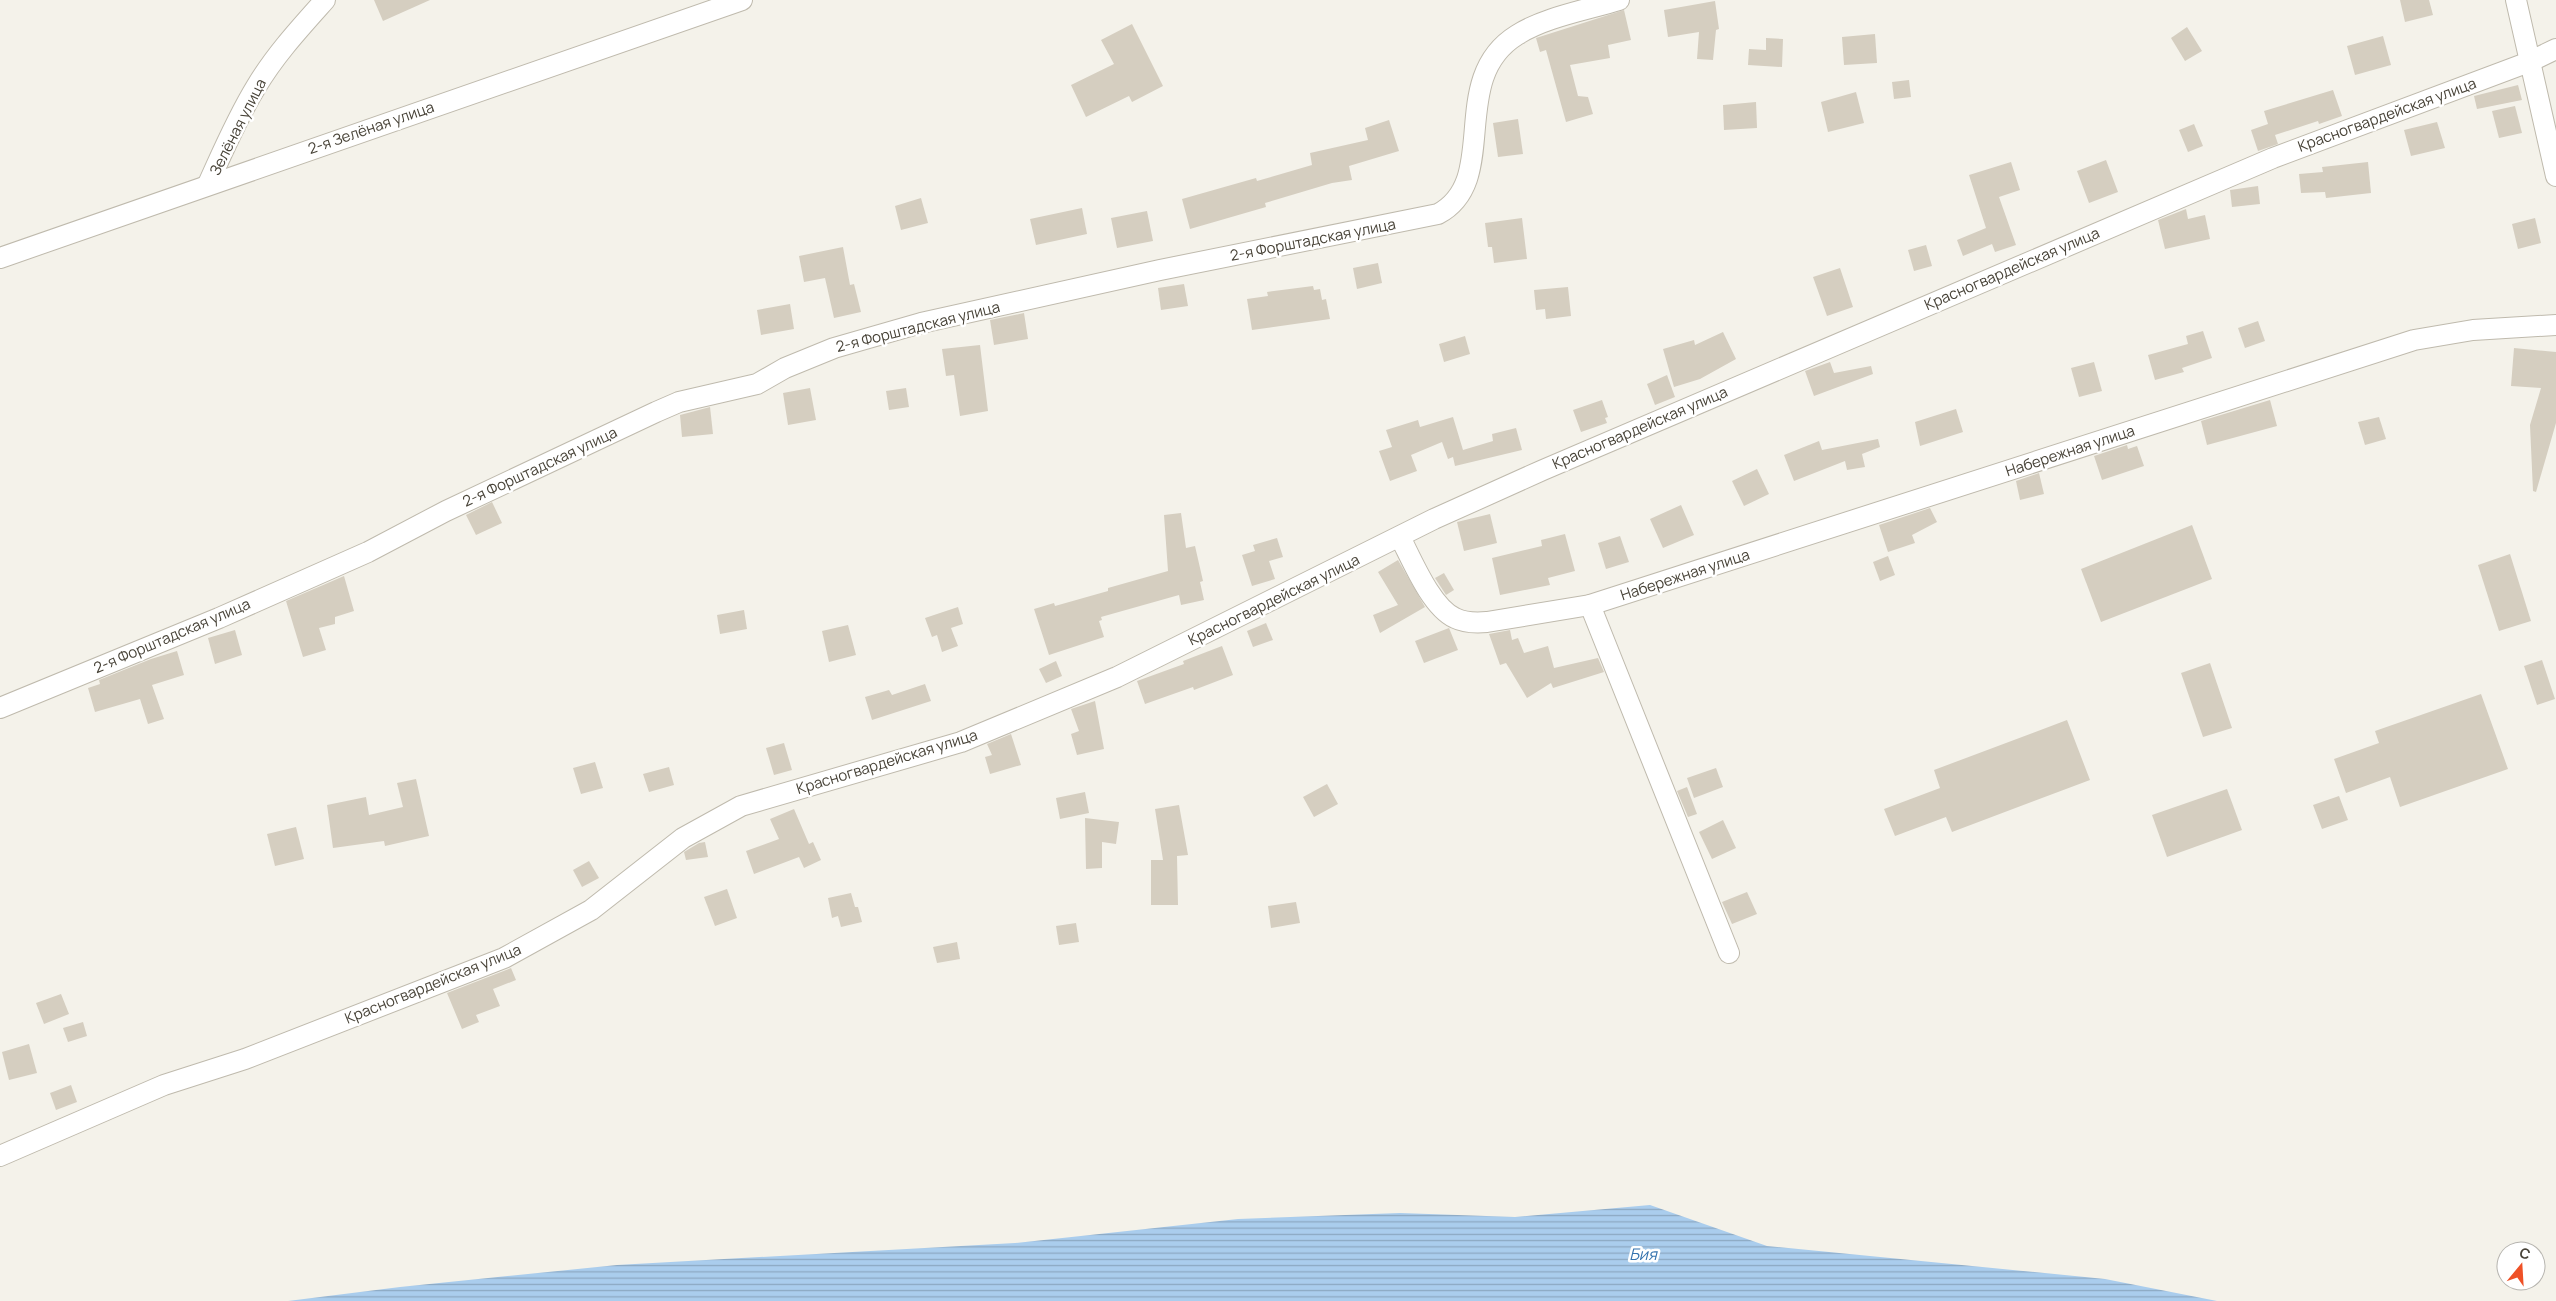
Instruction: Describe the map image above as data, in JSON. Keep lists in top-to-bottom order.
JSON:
{
  "streets": {
    "street": [
      "Красногвардейская улица",
      "Зелёная улица",
      "2-я Зелёная улица",
      "2-я Форштадская улица",
      "Набережная улица"
    ]
  },
  "crossings": [
    ["Красногвардейская улица", "Набережная улица"],
    ["Зелёная улица", "2-я Зелёная улица"]
  ],
  "water": ["Бия"],
  "north": "top"
}
